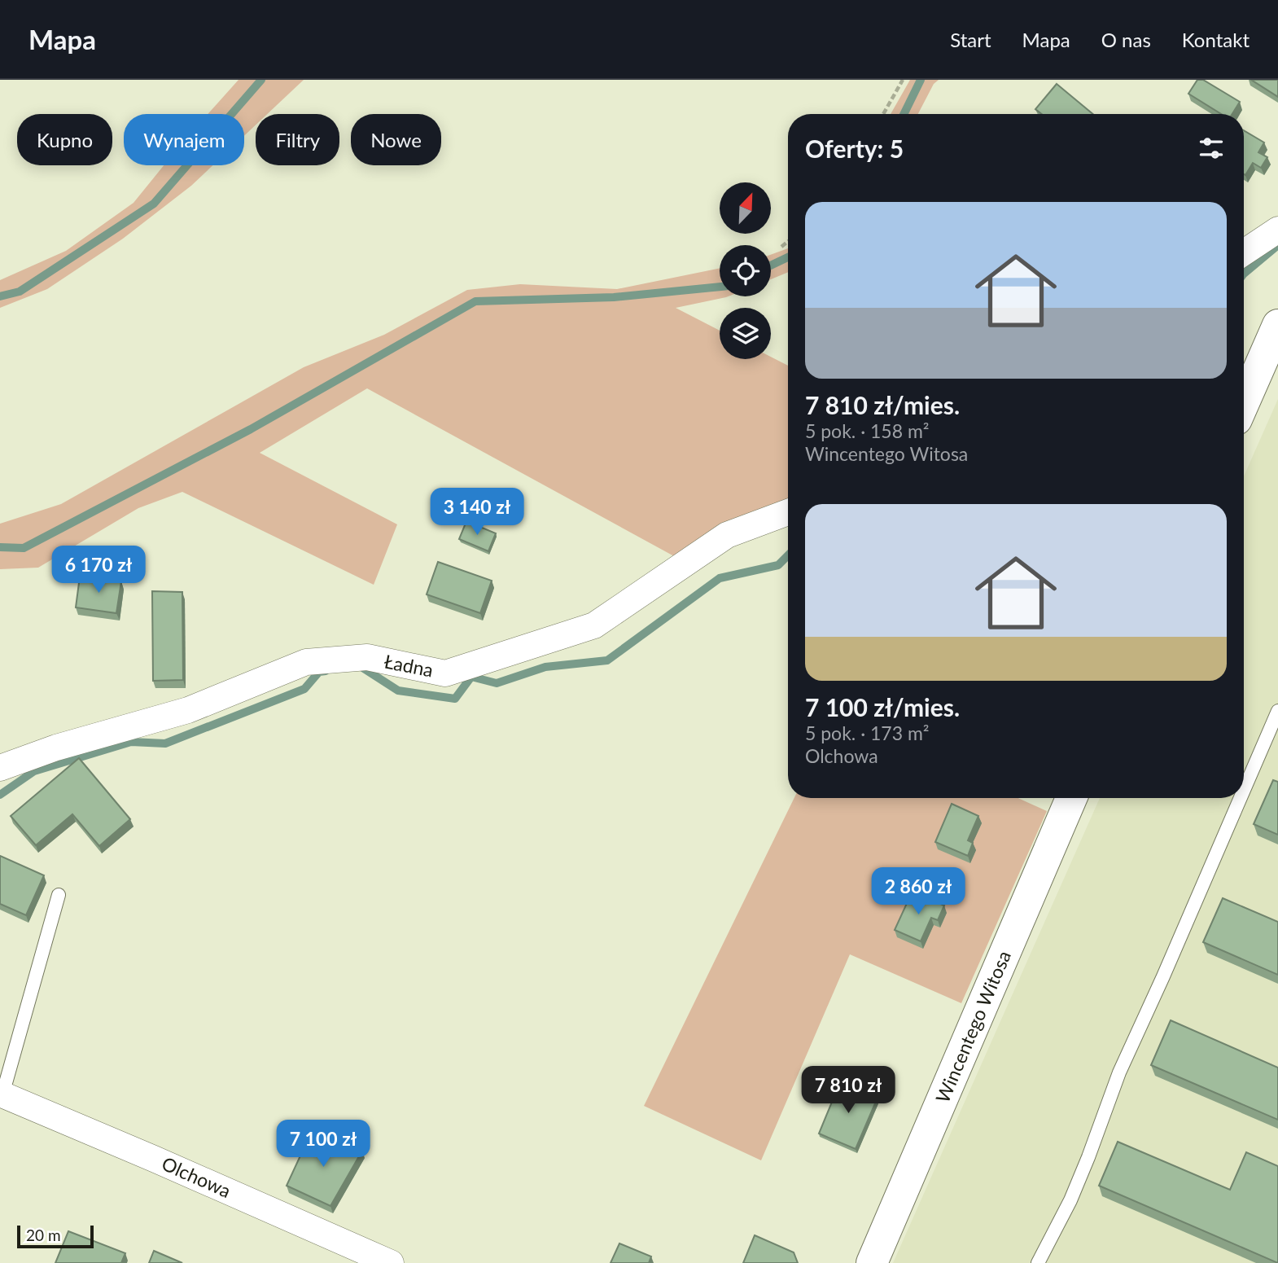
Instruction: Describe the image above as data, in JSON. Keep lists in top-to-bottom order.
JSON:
{
  "streets": {
    "street": ["Ładna", "Wincentego Witosa", "Olchowa"]
  },
  "scale_bar": "20 m",
  "north": "top right",
  "page": {
    "header": "Mapa",
    "nav": [
      "Start",
      "Mapa",
      "O nas",
      "Kontakt"
    ],
    "chip": [
      "Kupno",
      "Wynajem",
      "Filtry",
      "Nowe"
    ],
    "heading": "Oferty: 5",
    "list": [
      {
        "name": "7 810 zł/mies.",
        "note": "5 pok. · 158 m² · Wincentego Witosa"
      },
      {
        "name": "7 100 zł/mies.",
        "note": "5 pok. · 173 m² · Olchowa"
      }
    ],
    "price": [
      "3 140 zł",
      "6 170 zł",
      "2 860 zł",
      "7 810 zł",
      "7 100 zł"
    ],
    "scale": "20 m"
  }
}
